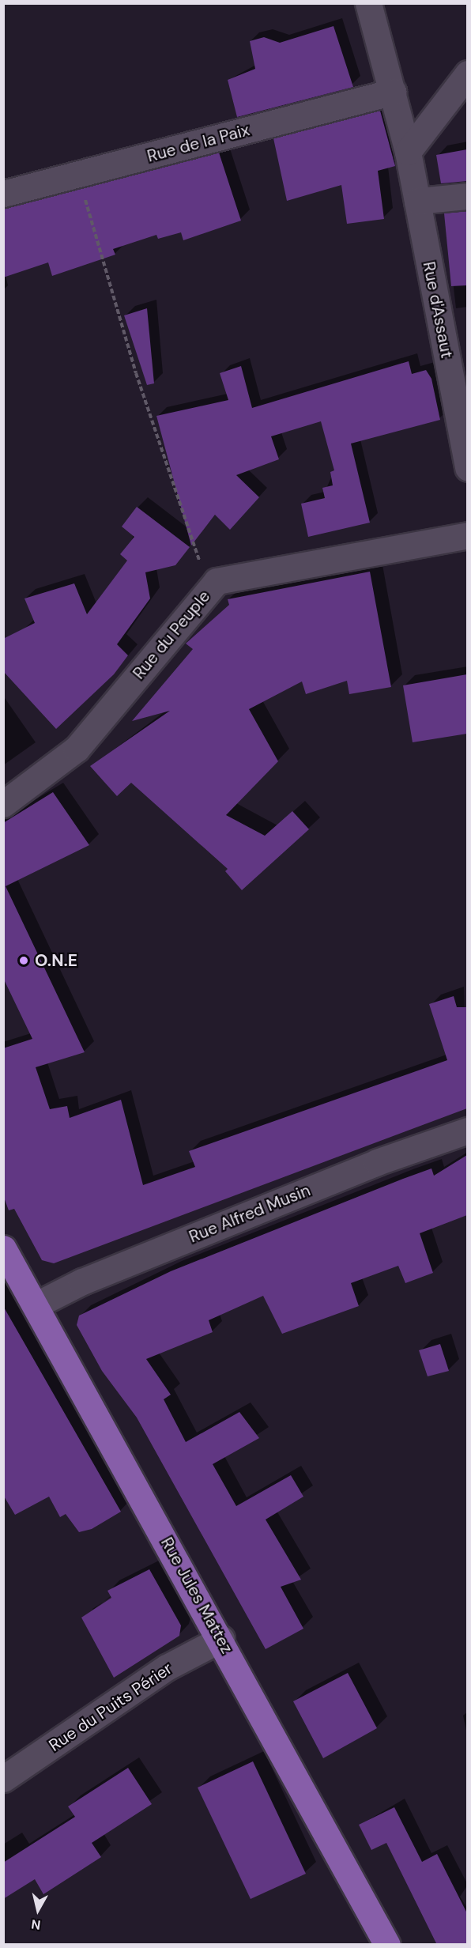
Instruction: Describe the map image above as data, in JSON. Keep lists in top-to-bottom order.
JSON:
{
  "streets": {
    "main road": ["Rue Jules Mattez"],
    "street": [
      "Rue de la Paix",
      "Rue d'Assaut",
      "Rue du Peuple",
      "Rue Alfred Musin",
      "Rue du Puits Périer"
    ]
  },
  "crossings": [
    ["Rue de la Paix", "Rue d'Assaut"],
    ["Rue Alfred Musin", "Rue Jules Mattez"],
    ["Rue Jules Mattez", "Rue du Puits Périer"]
  ],
  "places": ["O.N.E"],
  "north": "bottom"
}
